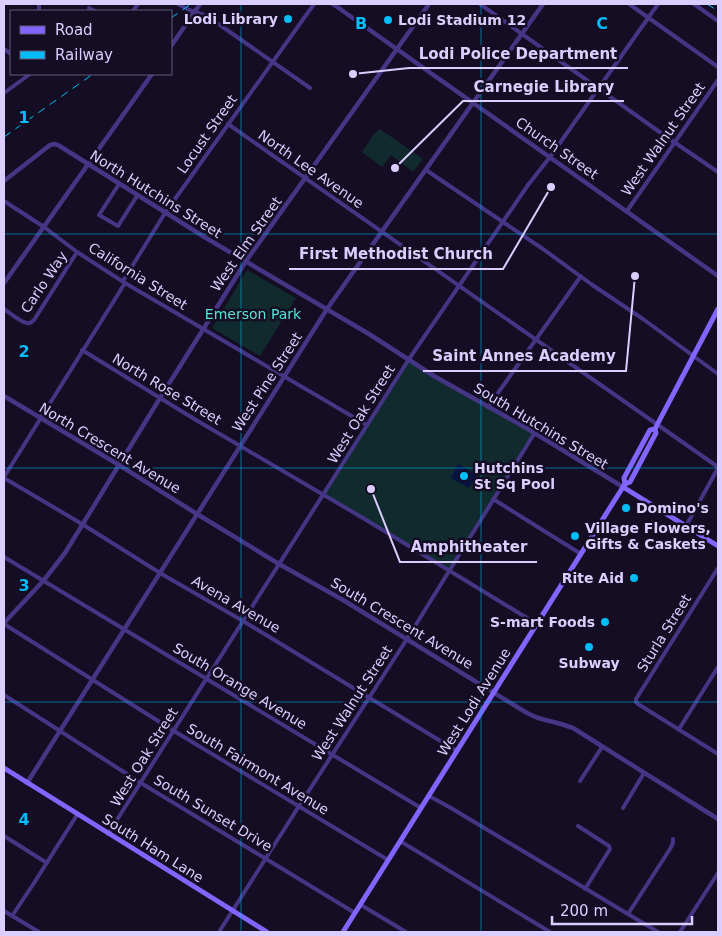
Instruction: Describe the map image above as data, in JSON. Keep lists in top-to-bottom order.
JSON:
{
  "streets": {
    "main road": ["South Hutchins Street", "West Lodi Avenue", "South Ham Lane"],
    "street": [
      "Locust Street",
      "West Walnut Street",
      "Church Street",
      "North Lee Avenue",
      "North Hutchins Street",
      "West Elm Street",
      "California Street",
      "Carlo Way",
      "West Pine Street",
      "North Rose Street",
      "West Oak Street",
      "North Crescent Avenue",
      "Avena Avenue",
      "South Crescent Avenue",
      "Sturla Street",
      "South Orange Avenue",
      "South Fairmont Avenue",
      "South Sunset Drive"
    ]
  },
  "crossings": [
    ["Locust Street", "North Lee Avenue"],
    ["Locust Street", "North Hutchins Street"],
    ["Locust Street", "California Street"],
    ["Locust Street", "North Rose Street"],
    ["Locust Street", "North Crescent Avenue"],
    ["Locust Street", "Avena Avenue"],
    ["West Walnut Street", "Church Street"],
    ["West Walnut Street", "North Rose Street"],
    ["West Walnut Street", "South Hutchins Street"],
    ["West Walnut Street", "Avena Avenue"],
    ["West Walnut Street", "South Crescent Avenue"],
    ["West Walnut Street", "South Orange Avenue"],
    ["West Walnut Street", "South Fairmont Avenue"],
    ["West Walnut Street", "South Sunset Drive"],
    ["West Walnut Street", "South Ham Lane"],
    ["Church Street", "West Elm Street"],
    ["Church Street", "West Pine Street"],
    ["Church Street", "West Oak Street"],
    ["North Lee Avenue", "West Elm Street"],
    ["North Lee Avenue", "West Pine Street"],
    ["North Lee Avenue", "West Oak Street"],
    ["North Lee Avenue", "West Lodi Avenue"],
    ["North Hutchins Street", "West Elm Street"],
    ["North Hutchins Street", "West Pine Street"],
    ["North Hutchins Street", "South Hutchins Street"],
    ["West Elm Street", "California Street"],
    ["West Elm Street", "North Rose Street"],
    ["West Elm Street", "North Crescent Avenue"],
    ["West Elm Street", "Avena Avenue"],
    ["West Elm Street", "South Orange Avenue"],
    ["West Elm Street", "South Fairmont Avenue"],
    ["California Street", "Carlo Way"],
    ["California Street", "West Pine Street"],
    ["California Street", "West Oak Street"],
    ["West Pine Street", "North Rose Street"],
    ["West Pine Street", "South Hutchins Street"],
    ["West Pine Street", "North Crescent Avenue"],
    ["West Pine Street", "Avena Avenue"],
    ["West Pine Street", "South Orange Avenue"],
    ["West Pine Street", "South Fairmont Avenue"],
    ["West Pine Street", "South Sunset Drive"],
    ["West Pine Street", "South Ham Lane"],
    ["North Rose Street", "West Oak Street"],
    ["North Rose Street", "West Lodi Avenue"],
    ["West Oak Street", "South Hutchins Street"],
    ["West Oak Street", "Avena Avenue"],
    ["West Oak Street", "South Crescent Avenue"],
    ["West Oak Street", "South Orange Avenue"],
    ["West Oak Street", "South Fairmont Avenue"],
    ["West Oak Street", "South Sunset Drive"],
    ["West Oak Street", "South Ham Lane"],
    ["South Hutchins Street", "West Lodi Avenue"],
    ["North Crescent Avenue", "South Crescent Avenue"],
    ["Avena Avenue", "West Lodi Avenue"],
    ["South Crescent Avenue", "West Lodi Avenue"],
    ["South Orange Avenue", "West Lodi Avenue"],
    ["West Lodi Avenue", "South Fairmont Avenue"],
    ["West Lodi Avenue", "South Sunset Drive"]
  ],
  "parks": ["Emerson Park"],
  "places": [
    "Lodi Library",
    "Lodi Stadium 12",
    "Lodi Police Department",
    "Carnegie Library",
    "First Methodist Church",
    "Saint Annes Academy",
    "Hutchins St Sq Pool",
    "Amphitheater",
    "Domino's",
    "Village Flowers, Gifts & Caskets",
    "Rite Aid",
    "S-mart Foods",
    "Subway"
  ],
  "legend": ["Road", "Railway"],
  "scale_bar": "200 m",
  "grid": {
    "columns": ["B", "C"],
    "rows": [
      "1",
      "2",
      "3",
      "4"
    ]
  }
}
